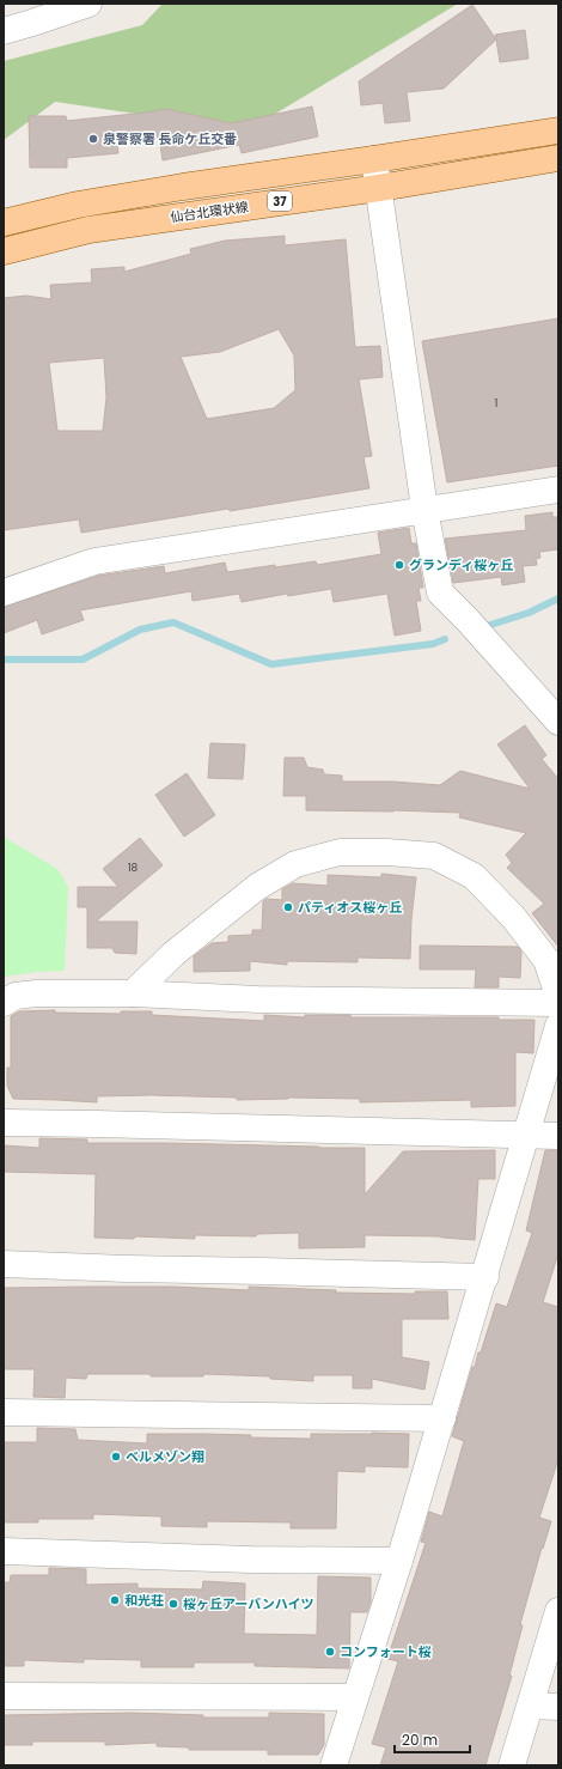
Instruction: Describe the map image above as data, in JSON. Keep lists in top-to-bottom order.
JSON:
{
  "streets": {
    "main road": ["37", "仙台北環状線"]
  },
  "places": [
    "泉警察署 長命ケ丘交番",
    "グランディ桜ヶ丘",
    "パティオス桜ヶ丘",
    "ベルメゾン翔",
    "和光荘",
    "桜ヶ丘アーバンハイツ",
    "コンフォート桜"
  ],
  "house_numbers": ["1", "18"],
  "scale_bar": "20 m"
}
